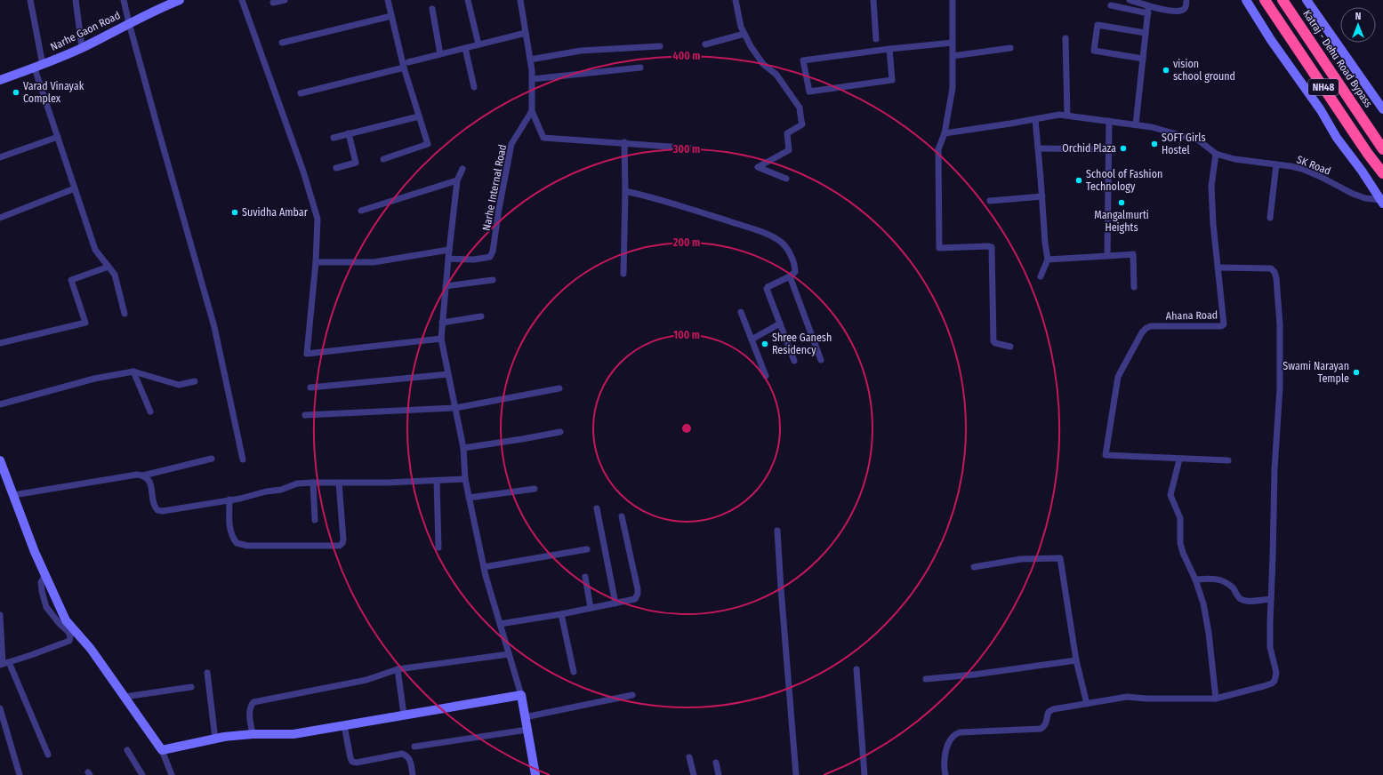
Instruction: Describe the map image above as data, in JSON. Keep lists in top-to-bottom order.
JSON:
{
  "streets": {
    "highway": ["Katraj - Dehu Road Bypass", "NH48"],
    "street": [
      "Narhe Gaon Road",
      "SK Road",
      "Narhe Internal Road",
      "Ahana Road"
    ]
  },
  "crossings": [
    ["SK Road", "Ahana Road"]
  ],
  "places": [
    "vision school ground",
    "Varad Vinayak Complex",
    "SOFT Girls Hostel",
    "Orchid Plaza",
    "School of Fashion Technology",
    "Mangalmurti Heights",
    "Suvidha Ambar",
    "Shree Ganesh Residency",
    "Swami Narayan Temple"
  ],
  "north": "top",
  "rings": [
    "400 m",
    "300 m",
    "200 m",
    "100 m"
  ]
}
